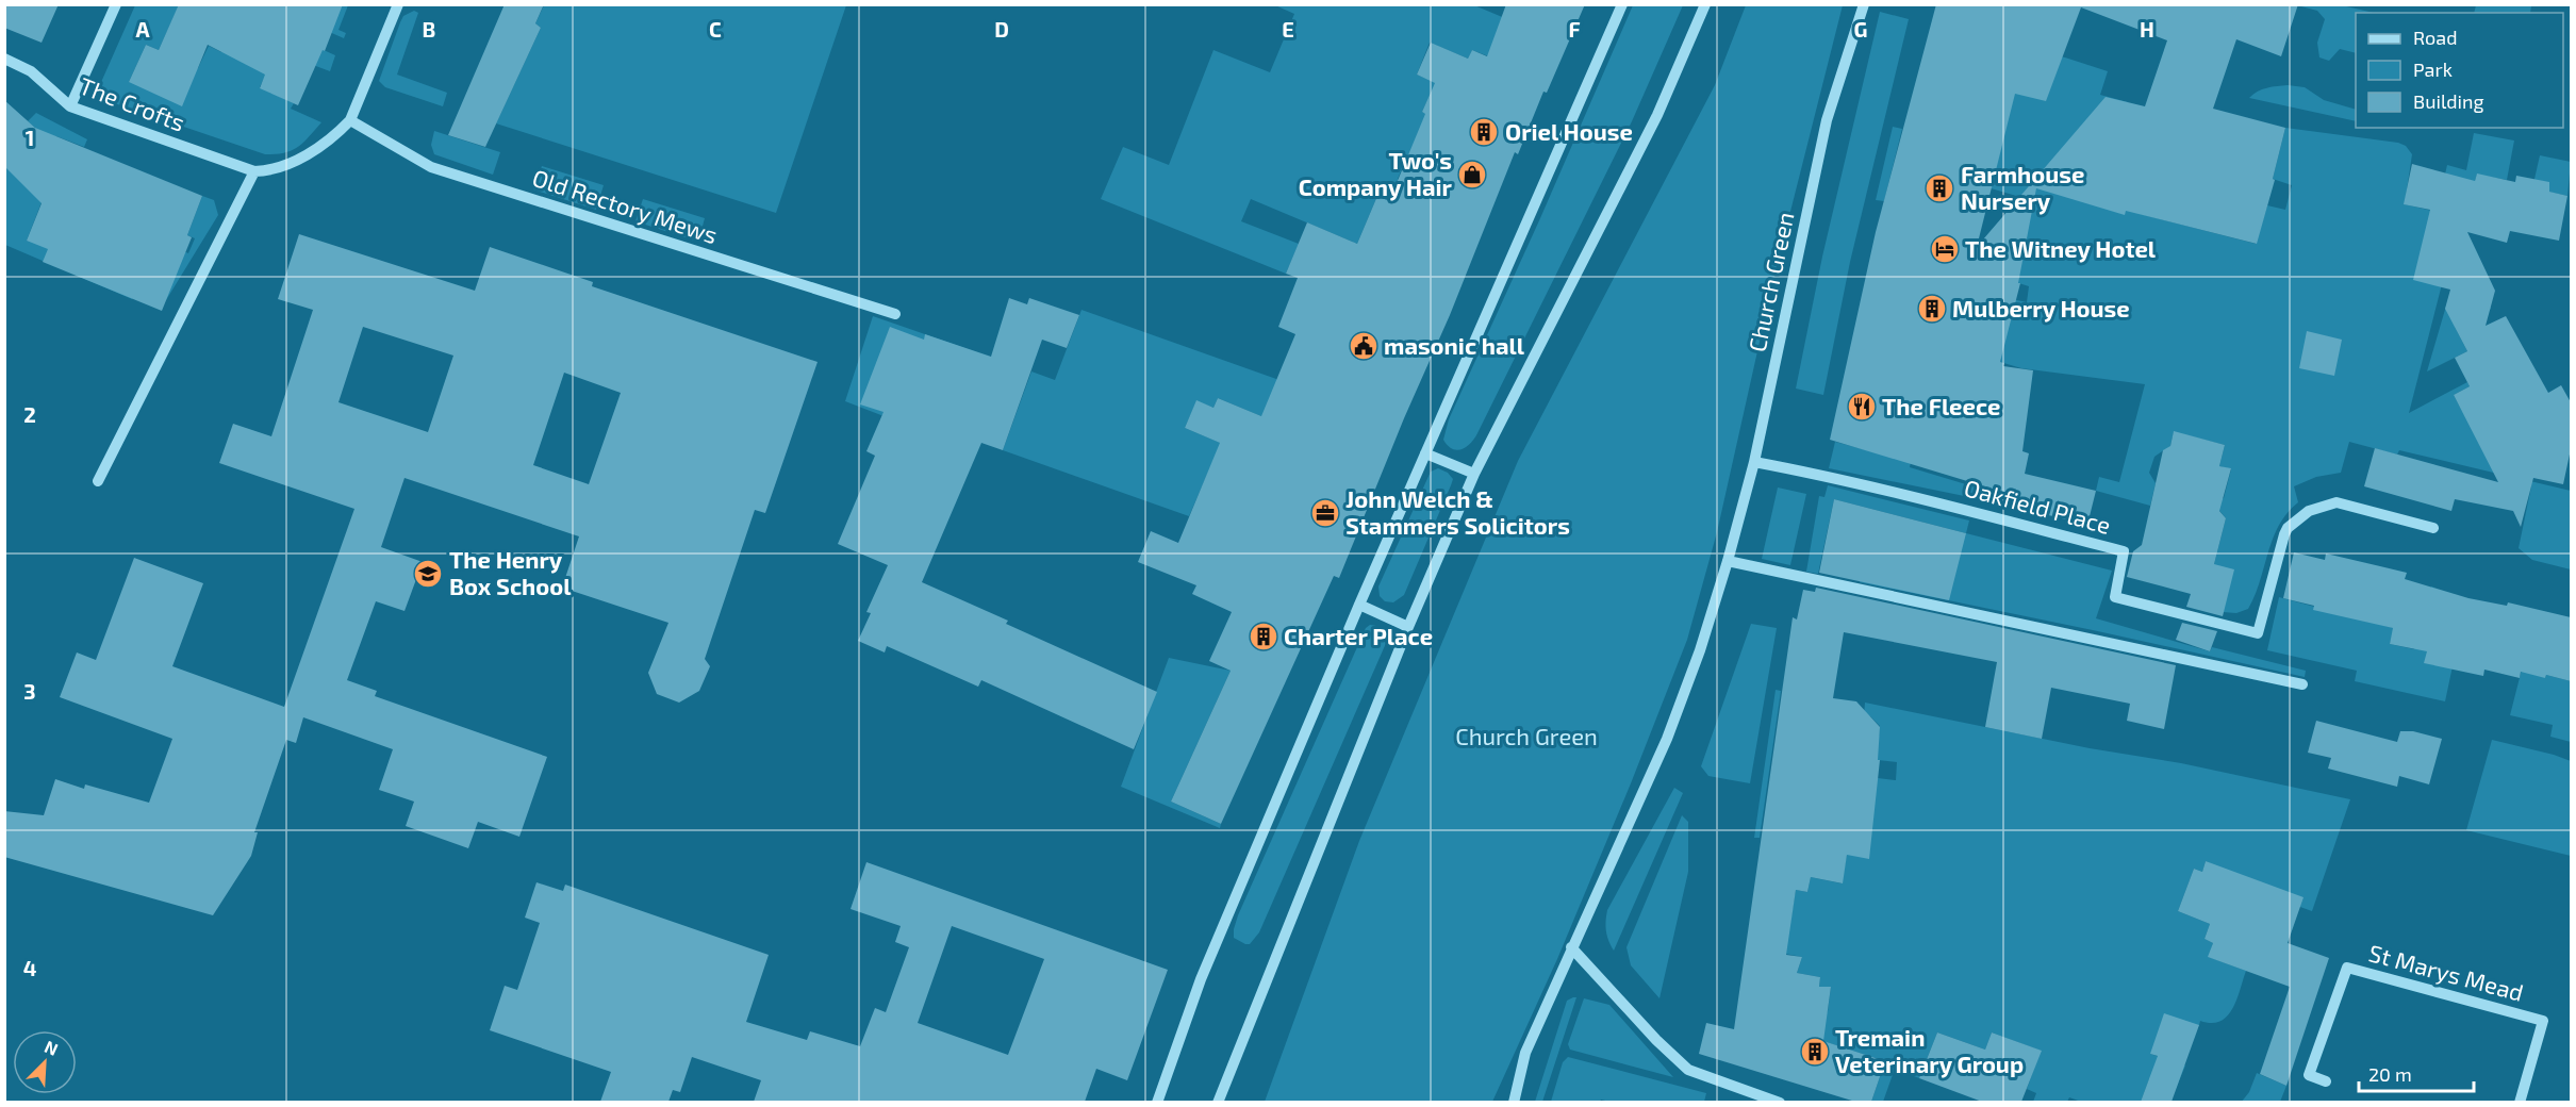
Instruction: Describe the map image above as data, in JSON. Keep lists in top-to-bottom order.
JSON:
{
  "streets": {
    "street": [
      "The Crofts",
      "Old Rectory Mews",
      "Church Green",
      "Oakfield Place",
      "St Marys Mead"
    ]
  },
  "crossings": [
    ["Church Green", "Oakfield Place"]
  ],
  "parks": ["Church Green"],
  "places": {
    "building": [
      "Oriel House",
      "Farmhouse Nursery",
      "Mulberry House",
      "Charter Place",
      "Tremain Veterinary Group"
    ],
    "shop": ["Two's Company Hair"],
    "hotel": ["The Witney Hotel"],
    "public building": ["masonic hall"],
    "restaurant": ["The Fleece"],
    "office": ["John Welch & Stammers Solicitors"],
    "school or university": ["The Henry Box School"]
  },
  "legend": ["Road", "Park", "Building"],
  "scale_bar": "20 m",
  "north": "top right",
  "grid": {
    "columns": [
      "A",
      "B",
      "C",
      "D",
      "E",
      "F",
      "G",
      "H"
    ],
    "rows": [
      "1",
      "2",
      "3",
      "4"
    ]
  }
}
